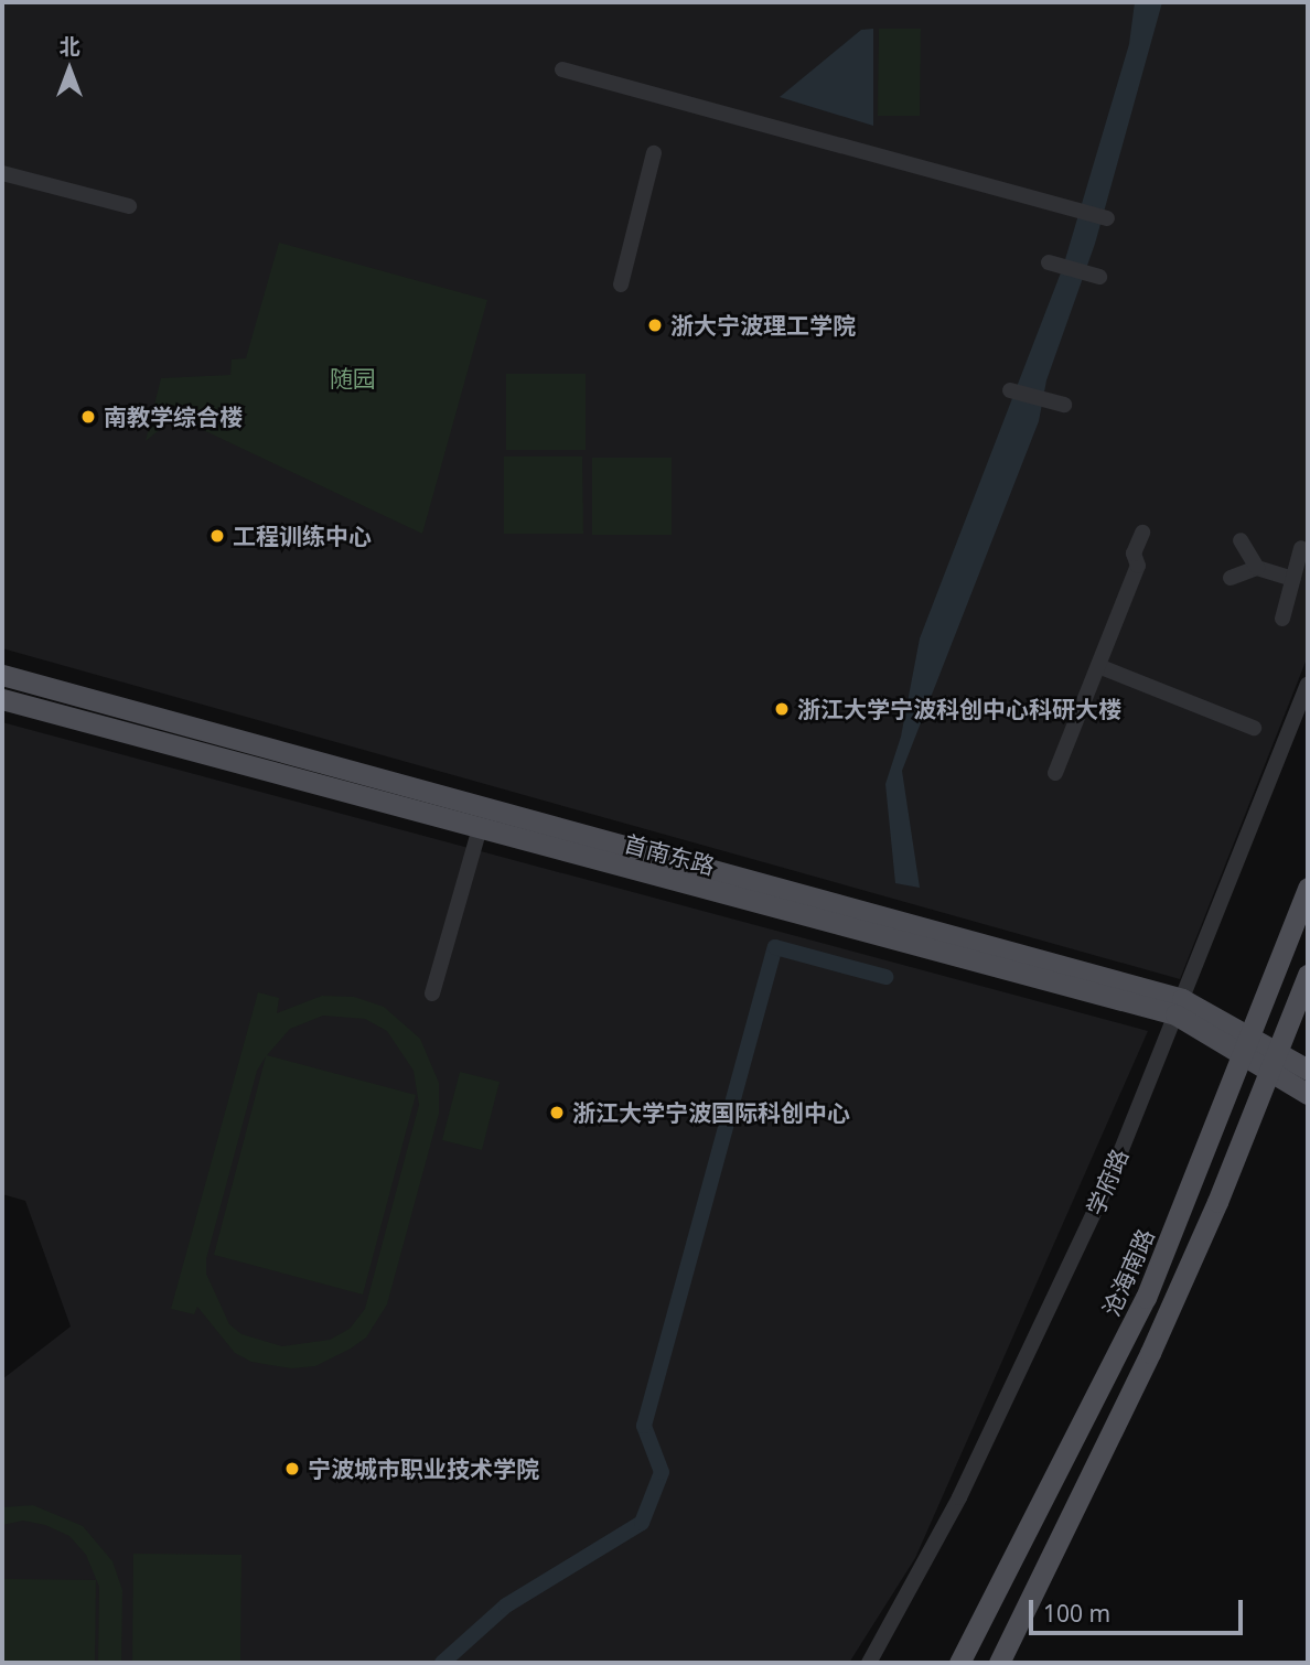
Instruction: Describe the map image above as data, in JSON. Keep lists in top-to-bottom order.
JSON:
{
  "streets": {
    "main road": ["首南东路", "沧海南路"],
    "street": ["学府路"]
  },
  "crossings": [
    ["首南东路", "学府路"],
    ["首南东路", "沧海南路"]
  ],
  "parks": ["随园"],
  "places": [
    "浙大宁波理工学院",
    "南教学综合楼",
    "工程训练中心",
    "浙江大学宁波科创中心科研大楼",
    "浙江大学宁波国际科创中心",
    "宁波城市职业技术学院"
  ],
  "scale_bar": "100 m",
  "north": "top"
}
